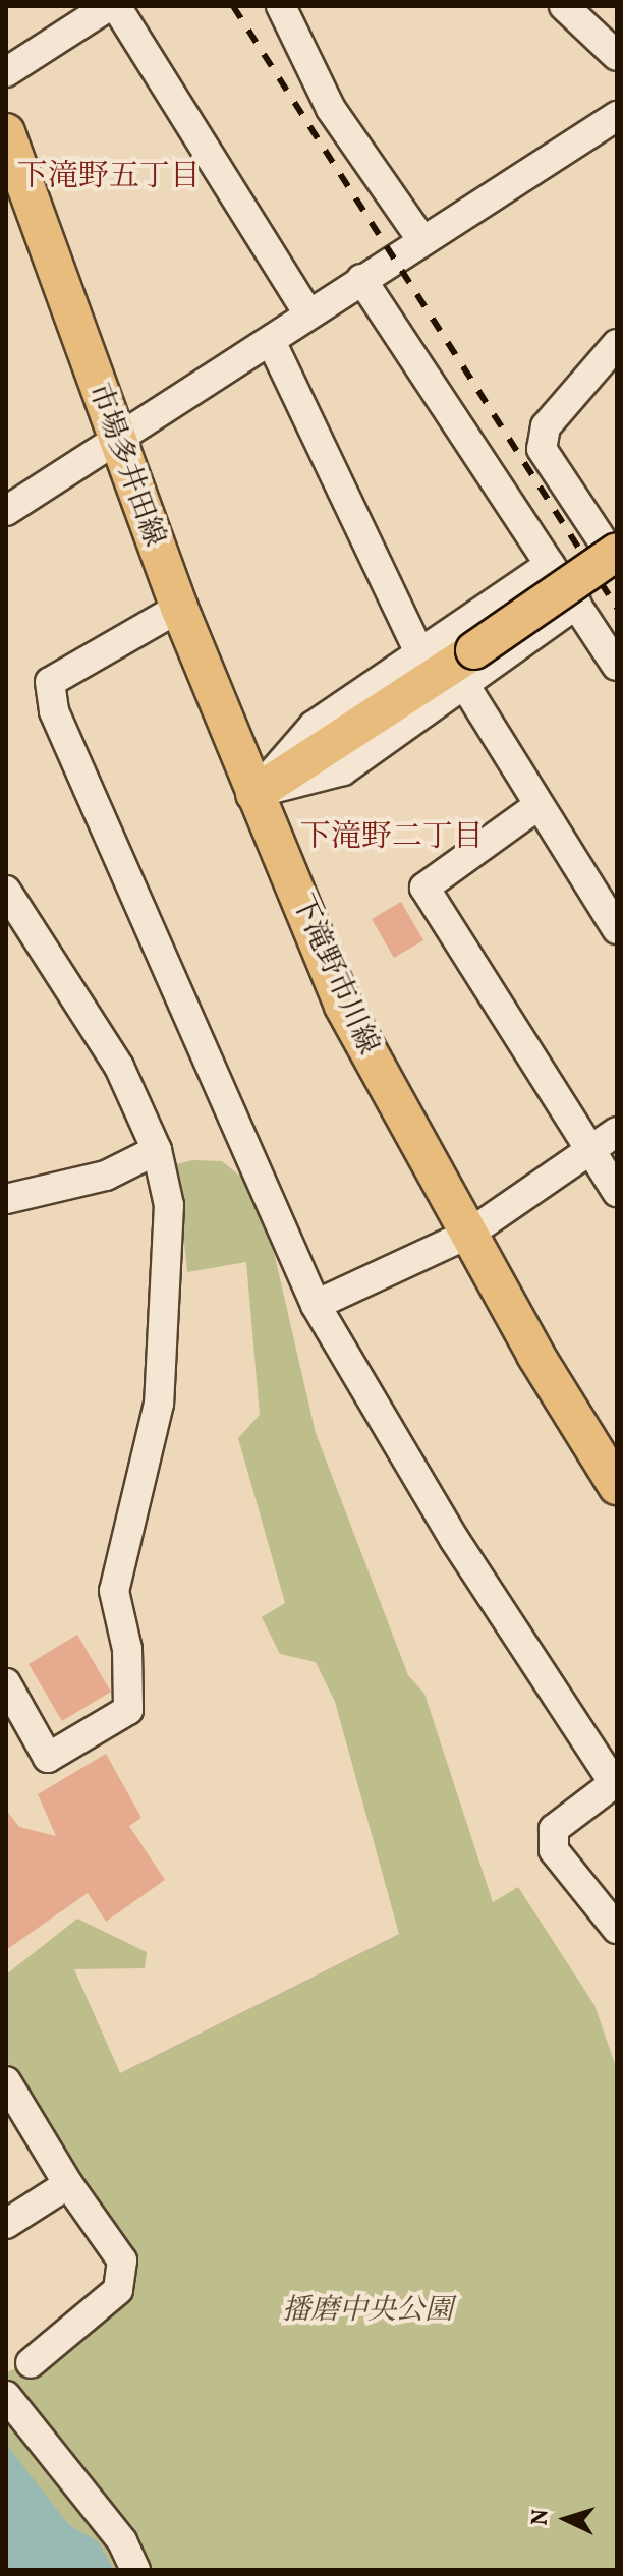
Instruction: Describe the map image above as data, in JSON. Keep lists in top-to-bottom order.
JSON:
{
  "streets": {
    "main road": ["市場多井田線", "下滝野市川線"]
  },
  "crossings": [
    ["市場多井田線", "下滝野市川線"]
  ],
  "districts": ["下滝野五丁目", "下滝野二丁目"],
  "parks": ["播磨中央公園"],
  "north": "left"
}
